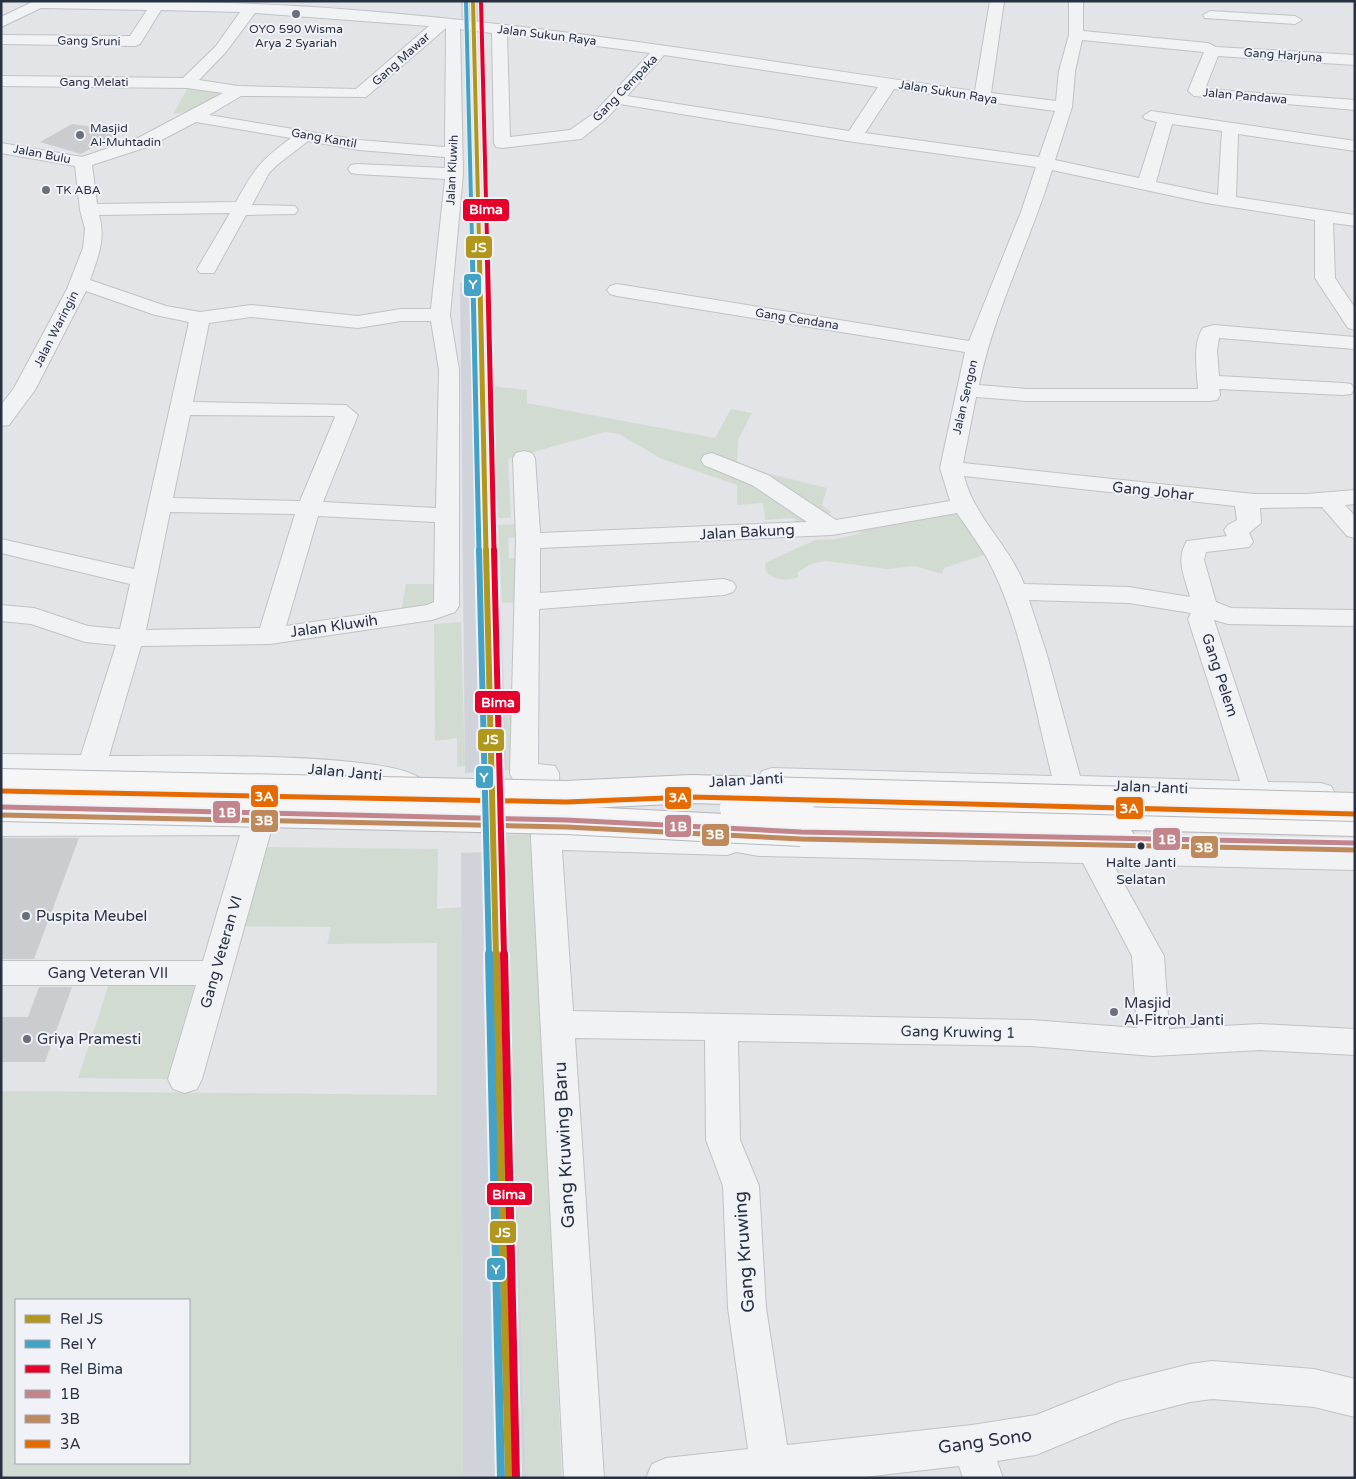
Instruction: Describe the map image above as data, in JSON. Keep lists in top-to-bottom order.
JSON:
{
  "streets": {
    "street": [
      "Jalan Sukun Raya",
      "Gang Sruni",
      "Gang Harjuna",
      "Gang Mawar",
      "Gang Melati",
      "Gang Cempaka",
      "Jalan Pandawa",
      "Gang Kantil",
      "Jalan Bulu",
      "Jalan Kluwih",
      "Gang Cendana",
      "Jalan Waringin",
      "Jalan Sengon",
      "Gang Johar",
      "Jalan Bakung",
      "Gang Pelem",
      "Jalan Janti",
      "Gang Veteran VI",
      "Gang Veteran VII",
      "Gang Kruwing 1",
      "Gang Kruwing Baru",
      "Gang Kruwing",
      "Gang Sono"
    ]
  },
  "crossings": [
    ["Jalan Sukun Raya", "Gang Sruni"],
    ["Jalan Sukun Raya", "Gang Mawar"],
    ["Jalan Sukun Raya", "Gang Cempaka"],
    ["Jalan Sukun Raya", "Jalan Kluwih"],
    ["Jalan Sukun Raya", "Jalan Sengon"],
    ["Gang Harjuna", "Jalan Pandawa"],
    ["Gang Mawar", "Jalan Kluwih"],
    ["Gang Kantil", "Jalan Kluwih"],
    ["Jalan Bulu", "Jalan Waringin"],
    ["Gang Cendana", "Jalan Sengon"],
    ["Jalan Sengon", "Gang Johar"],
    ["Jalan Sengon", "Jalan Bakung"],
    ["Jalan Sengon", "Jalan Janti"],
    ["Gang Johar", "Gang Pelem"],
    ["Gang Pelem", "Jalan Janti"],
    ["Jalan Janti", "Gang Veteran VI"],
    ["Jalan Janti", "Gang Kruwing Baru"],
    ["Gang Veteran VI", "Gang Veteran VII"],
    ["Gang Kruwing 1", "Gang Kruwing Baru"],
    ["Gang Kruwing 1", "Gang Kruwing"],
    ["Gang Kruwing", "Gang Sono"]
  ],
  "places": [
    "OYO 590 Wisma Arya 2 Syariah",
    "Masjid Al-Muhtadin",
    "TK ABA",
    "Halte Janti Selatan",
    "Puspita Meubel",
    "Masjid Al-Fitroh Janti",
    "Griya Pramesti"
  ],
  "lines": [
    "rail line JS",
    "rail line Y",
    "rail line Bima",
    "transit line 3A",
    "transit line 1B",
    "transit line 3B"
  ],
  "legend": [
    "Rel JS",
    "Rel Y",
    "Rel Bima",
    "1B",
    "3B",
    "3A"
  ]
}
